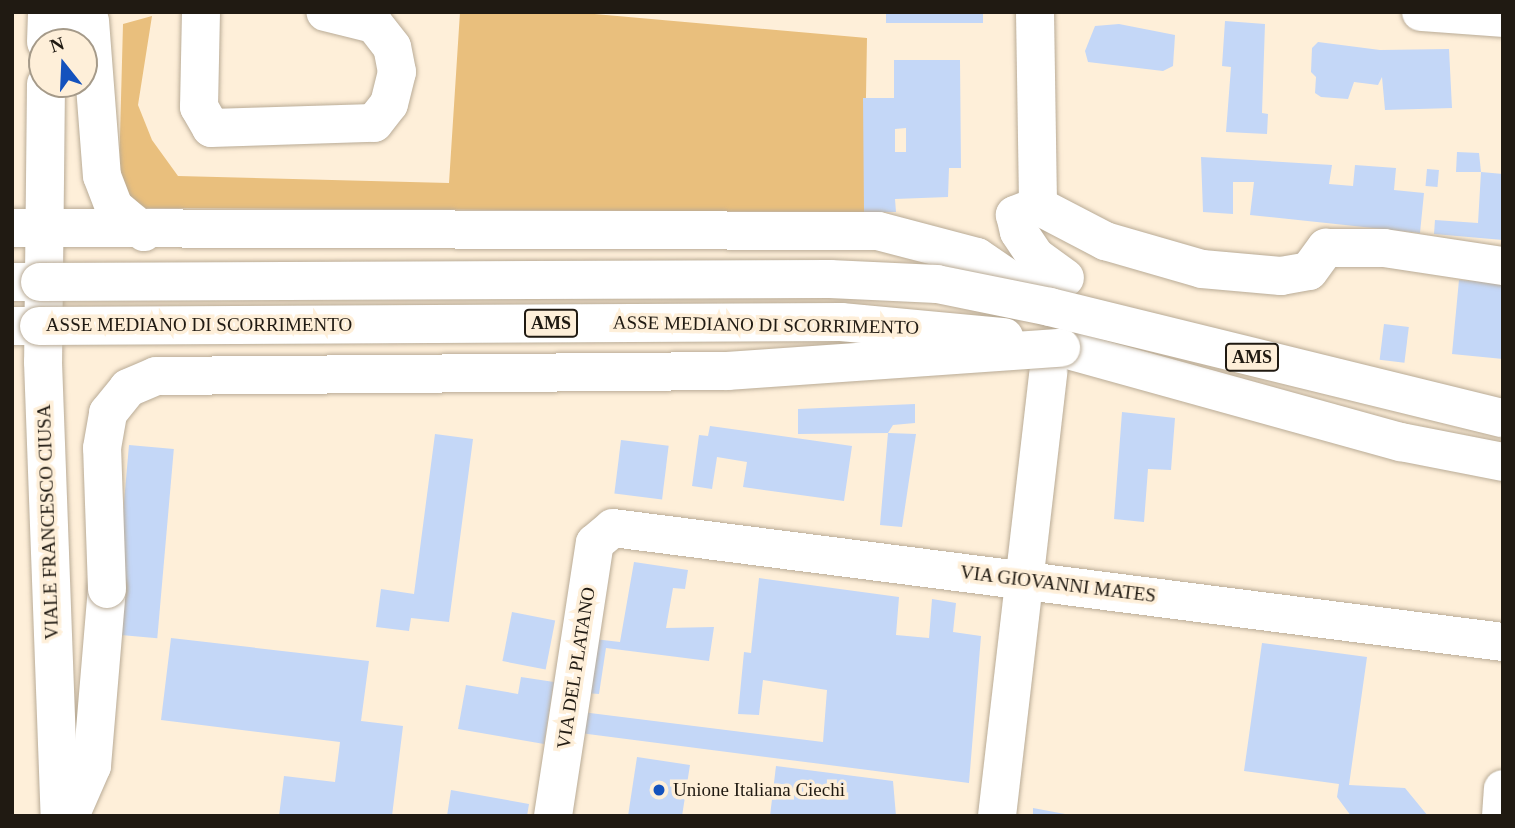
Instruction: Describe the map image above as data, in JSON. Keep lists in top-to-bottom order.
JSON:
{
  "streets": {
    "main road": [
      "AMS",
      "ASSE MEDIANO DI SCORRIMENTO",
      "VIALE FRANCESCO CIUSA",
      "VIA GIOVANNI MATES",
      "VIA DEL PLATANO"
    ]
  },
  "crossings": [
    ["VIA GIOVANNI MATES", "VIA DEL PLATANO"]
  ],
  "places": ["Unione Italiana Ciechi"],
  "north": "top"
}
